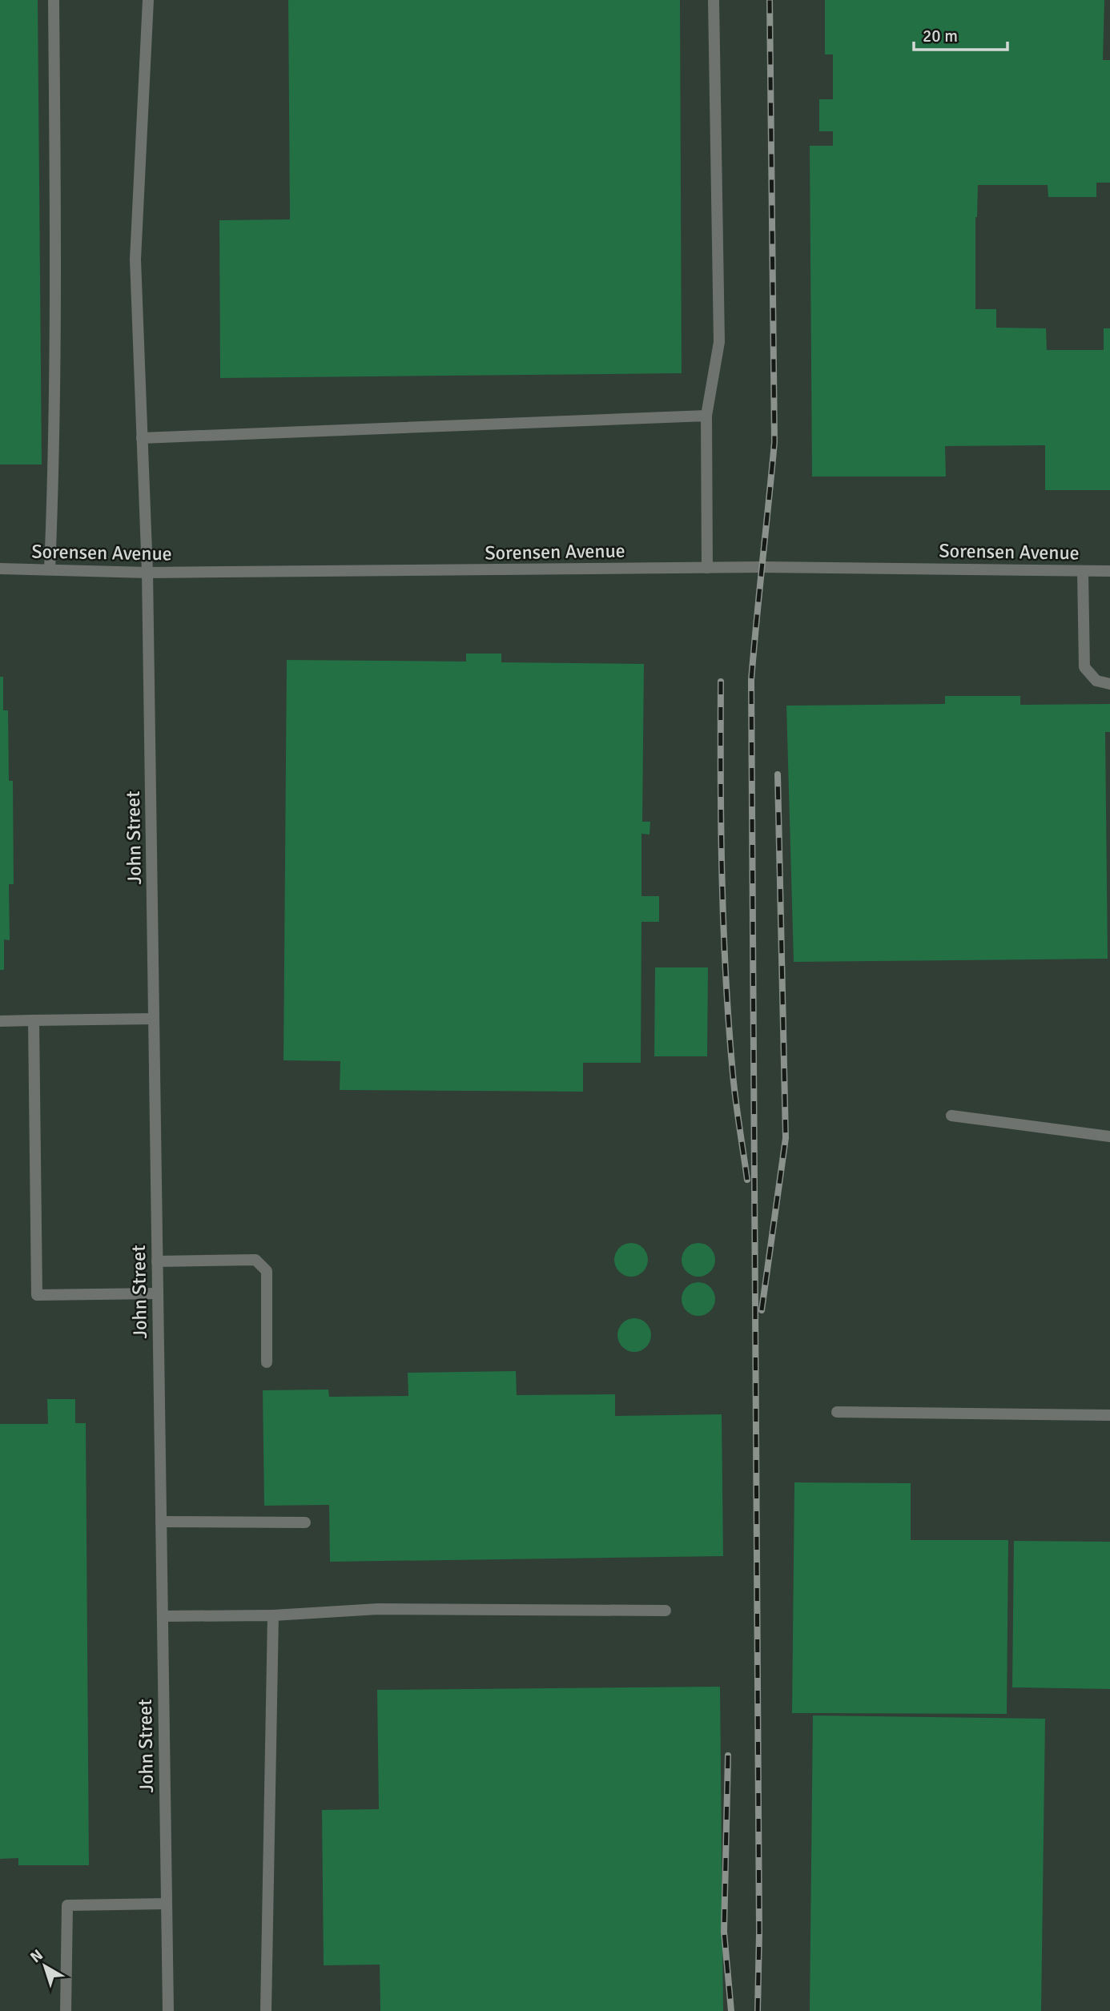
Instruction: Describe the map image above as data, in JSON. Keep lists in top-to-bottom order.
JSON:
{
  "streets": {
    "street": ["Sorensen Avenue", "John Street"]
  },
  "crossings": [
    ["Sorensen Avenue", "John Street"]
  ],
  "scale_bar": "20 m",
  "north": "top left"
}
